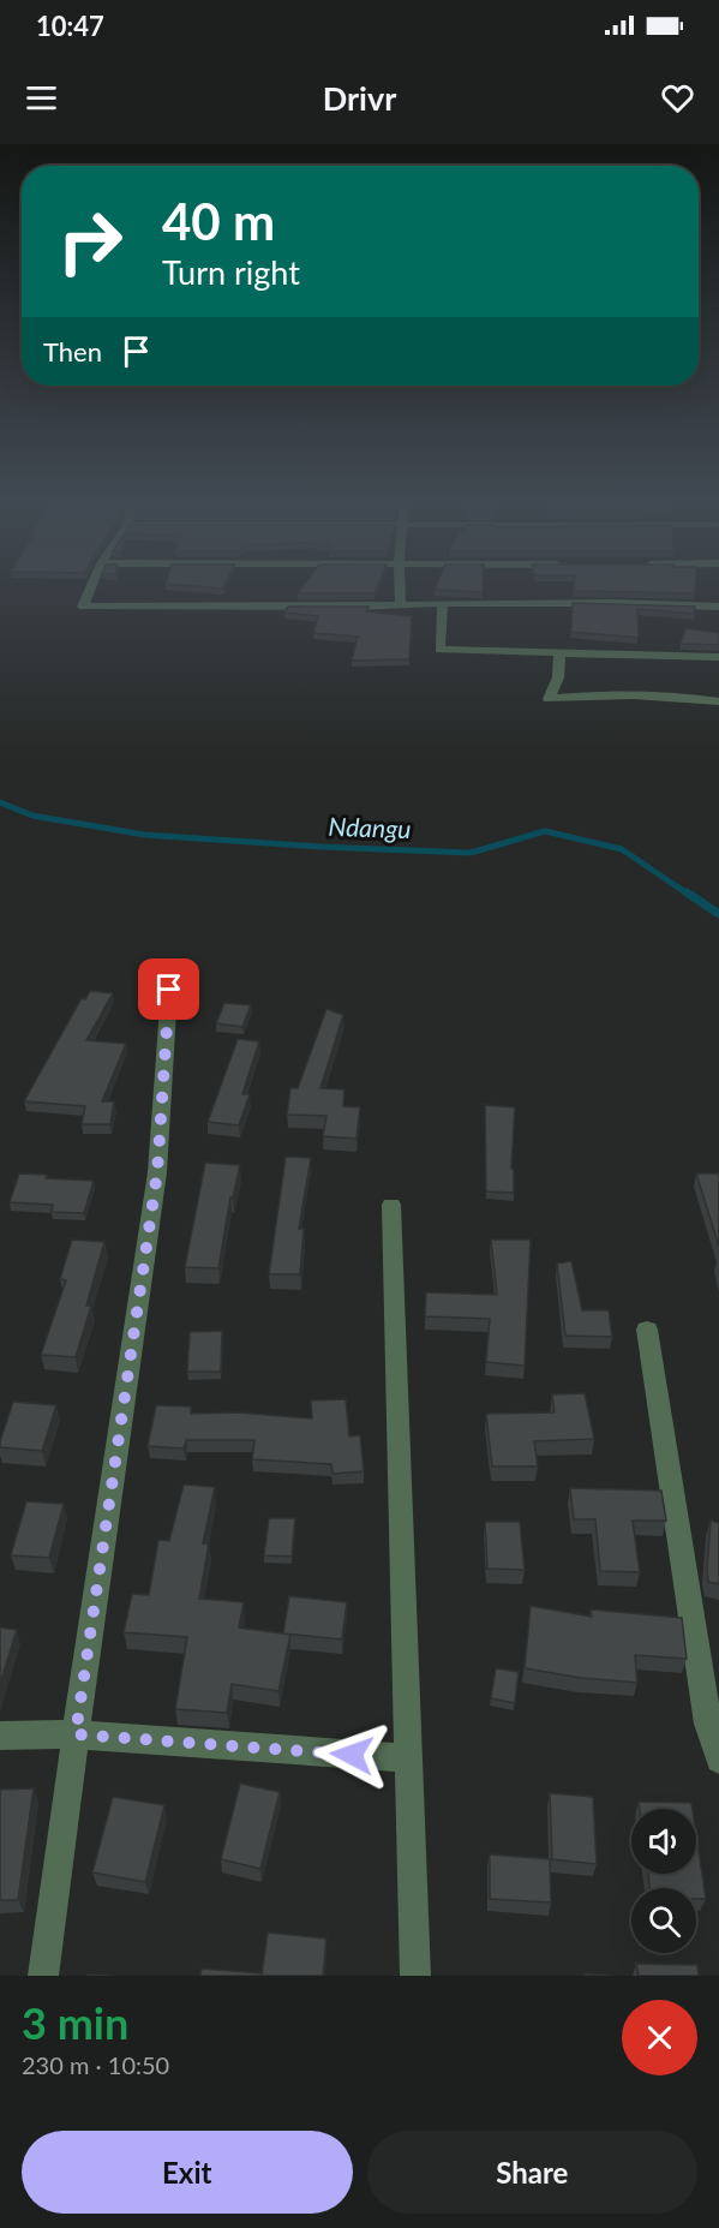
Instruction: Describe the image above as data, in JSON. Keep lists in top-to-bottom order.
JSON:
{
  "water": ["Ndangu"],
  "page": {
    "status": "10:47",
    "header": "Drivr",
    "turn": ["40 m", "Turn right"],
    "then": "Then",
    "heading": ["3 min", "230 m · 10:50"],
    "buttons": ["Exit", "Share"]
  }
}
